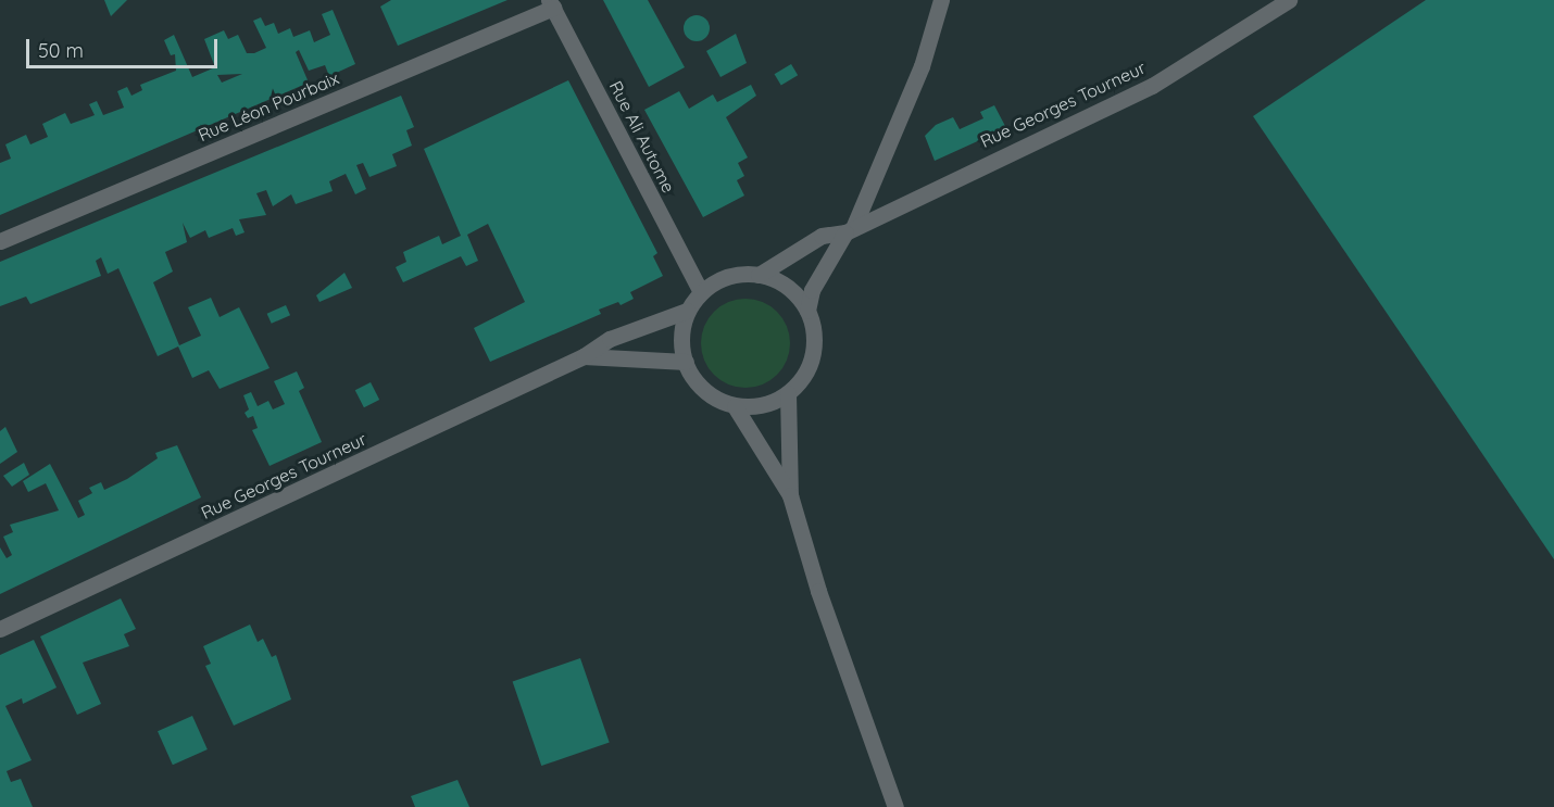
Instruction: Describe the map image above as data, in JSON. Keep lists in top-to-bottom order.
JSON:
{
  "streets": {
    "street": ["Rue Georges Tourneur", "Rue Léon Pourbaix", "Rue Ali Autome"]
  },
  "crossings": [
    ["Rue Georges Tourneur", "Rue Ali Autome"],
    ["Rue Léon Pourbaix", "Rue Ali Autome"]
  ],
  "scale_bar": "50 m"
}
